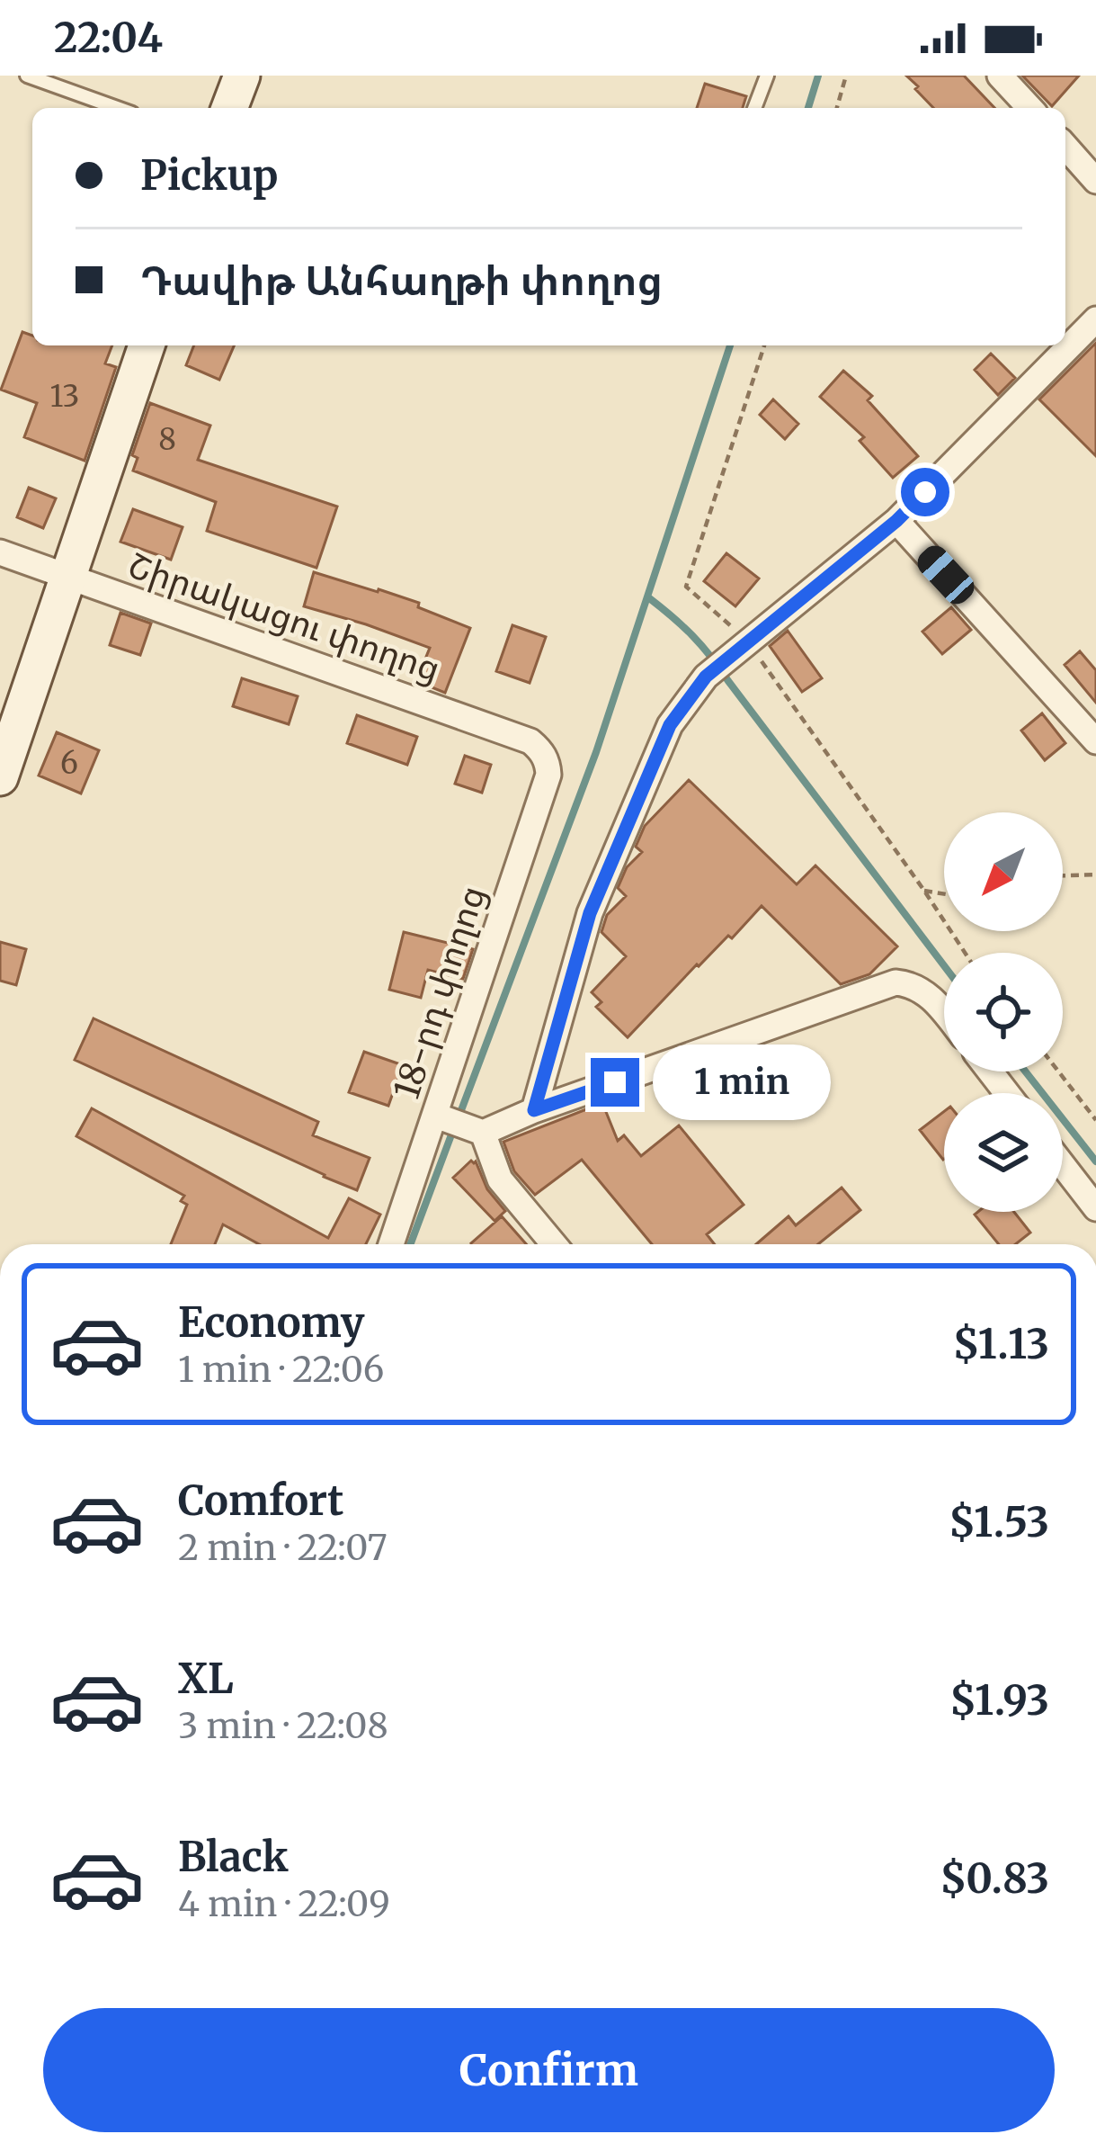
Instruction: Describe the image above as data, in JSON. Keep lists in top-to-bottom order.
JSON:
{
  "streets": {
    "street": ["Շիրակացու փողոց", "18-րդ փողոց"]
  },
  "crossings": [
    ["Շիրակացու փողոց", "18-րդ փողոց"]
  ],
  "house_numbers": ["13", "8", "6"],
  "north": "bottom left",
  "page": {
    "status": "22:04",
    "banner": ["Pickup", "Դավիթ Անհաղթի փողոց"],
    "bubble": "1 min",
    "list": [
      {
        "name": "Economy",
        "note": "1 min · 22:06",
        "value": "$1.13"
      },
      {
        "name": "Comfort",
        "note": "2 min · 22:07",
        "value": "$1.53"
      },
      {
        "name": "XL",
        "note": "3 min · 22:08",
        "value": "$1.93"
      },
      {
        "name": "Black",
        "note": "4 min · 22:09",
        "value": "$0.83"
      }
    ],
    "buttons": "Confirm"
  }
}
